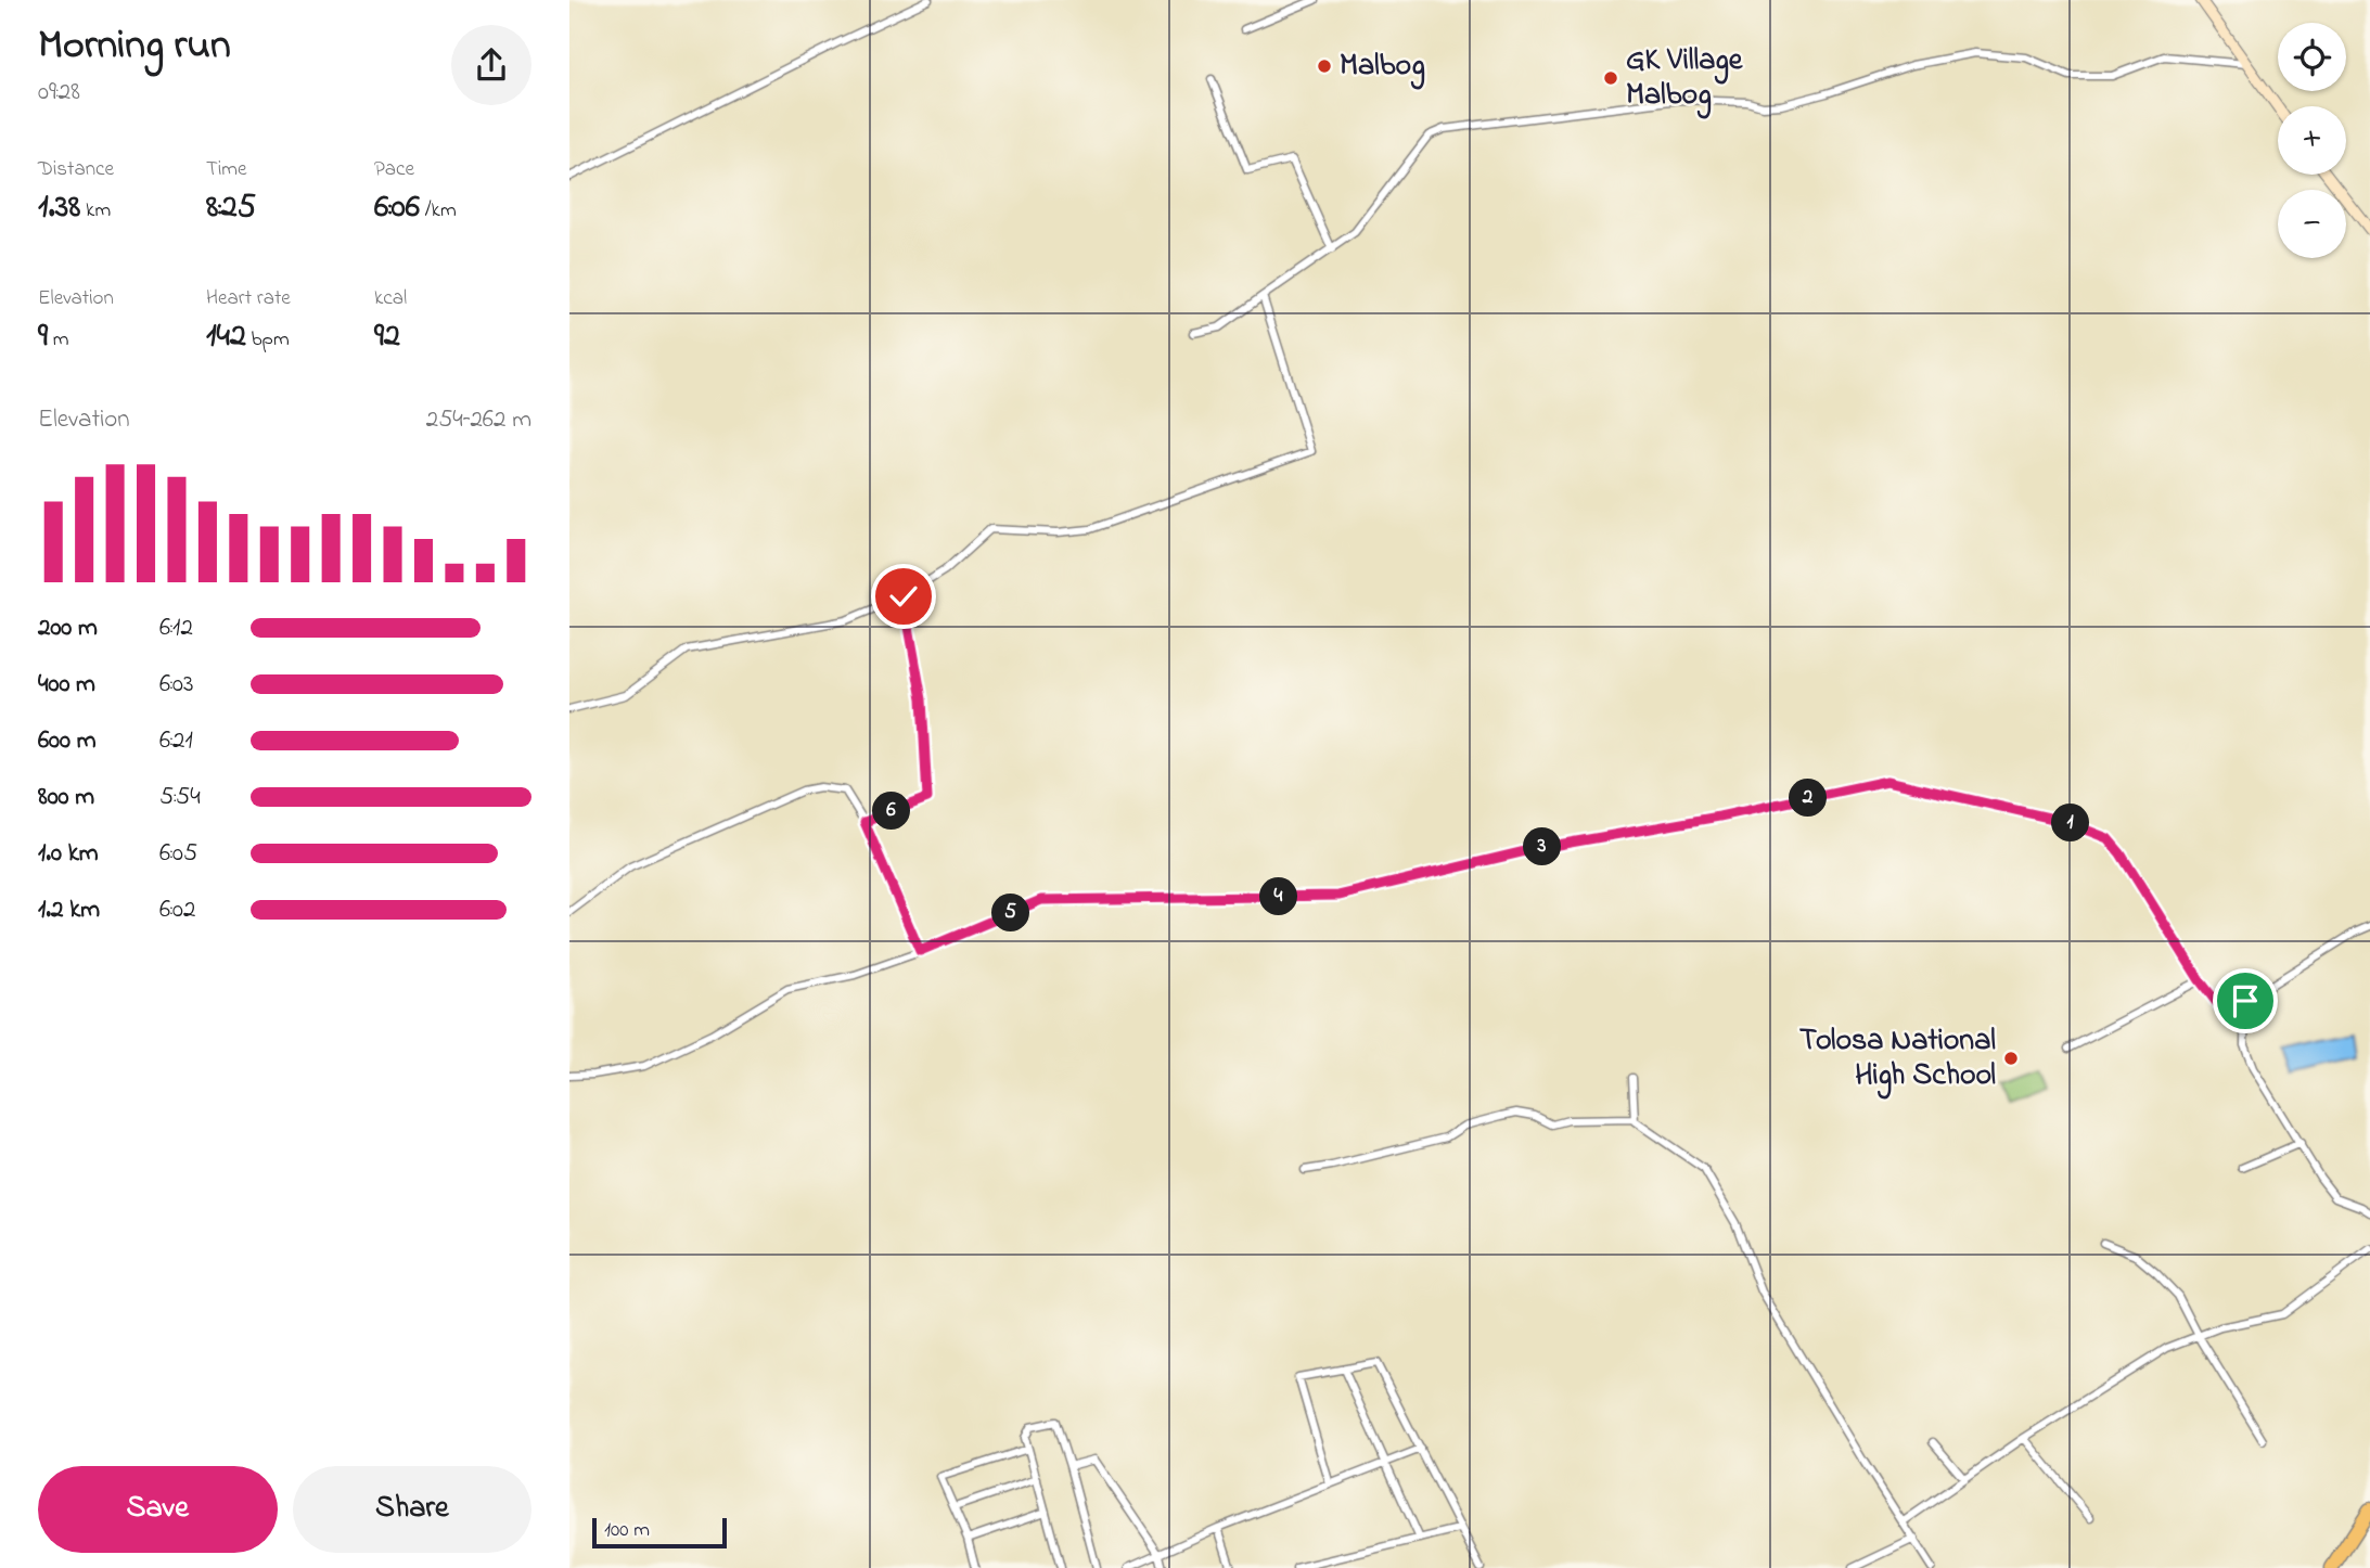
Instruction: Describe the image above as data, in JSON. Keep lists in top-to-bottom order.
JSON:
{
  "places": ["Malbog", "GK Village Malbog", "Tolosa National High School"],
  "scale_bar": "100 m",
  "page": {
    "heading": ["Morning run", "09:28"],
    "map_buttons": ["+", "−"],
    "stats": [
      ["Distance", "1.38 km"],
      ["Time", "8:25"],
      ["Pace", "6:06 /km"],
      ["Elevation", "9 m"],
      ["Heart rate", "142 bpm"],
      ["kcal", "92"]
    ],
    "chart": ["Elevation", "254–262 m"],
    "list": [
      {
        "name": "200 m",
        "note": "6:12"
      },
      {
        "name": "400 m",
        "note": "6:03"
      },
      {
        "name": "600 m",
        "note": "6:21"
      },
      {
        "name": "800 m",
        "note": "5:54"
      },
      {
        "name": "1.0 km",
        "note": "6:05"
      },
      {
        "name": "1.2 km",
        "note": "6:02"
      }
    ],
    "pins": [
      "2",
      "6",
      "1",
      "3",
      "4",
      "5"
    ],
    "buttons": ["Save", "Share"],
    "scale": "100 m"
  }
}
